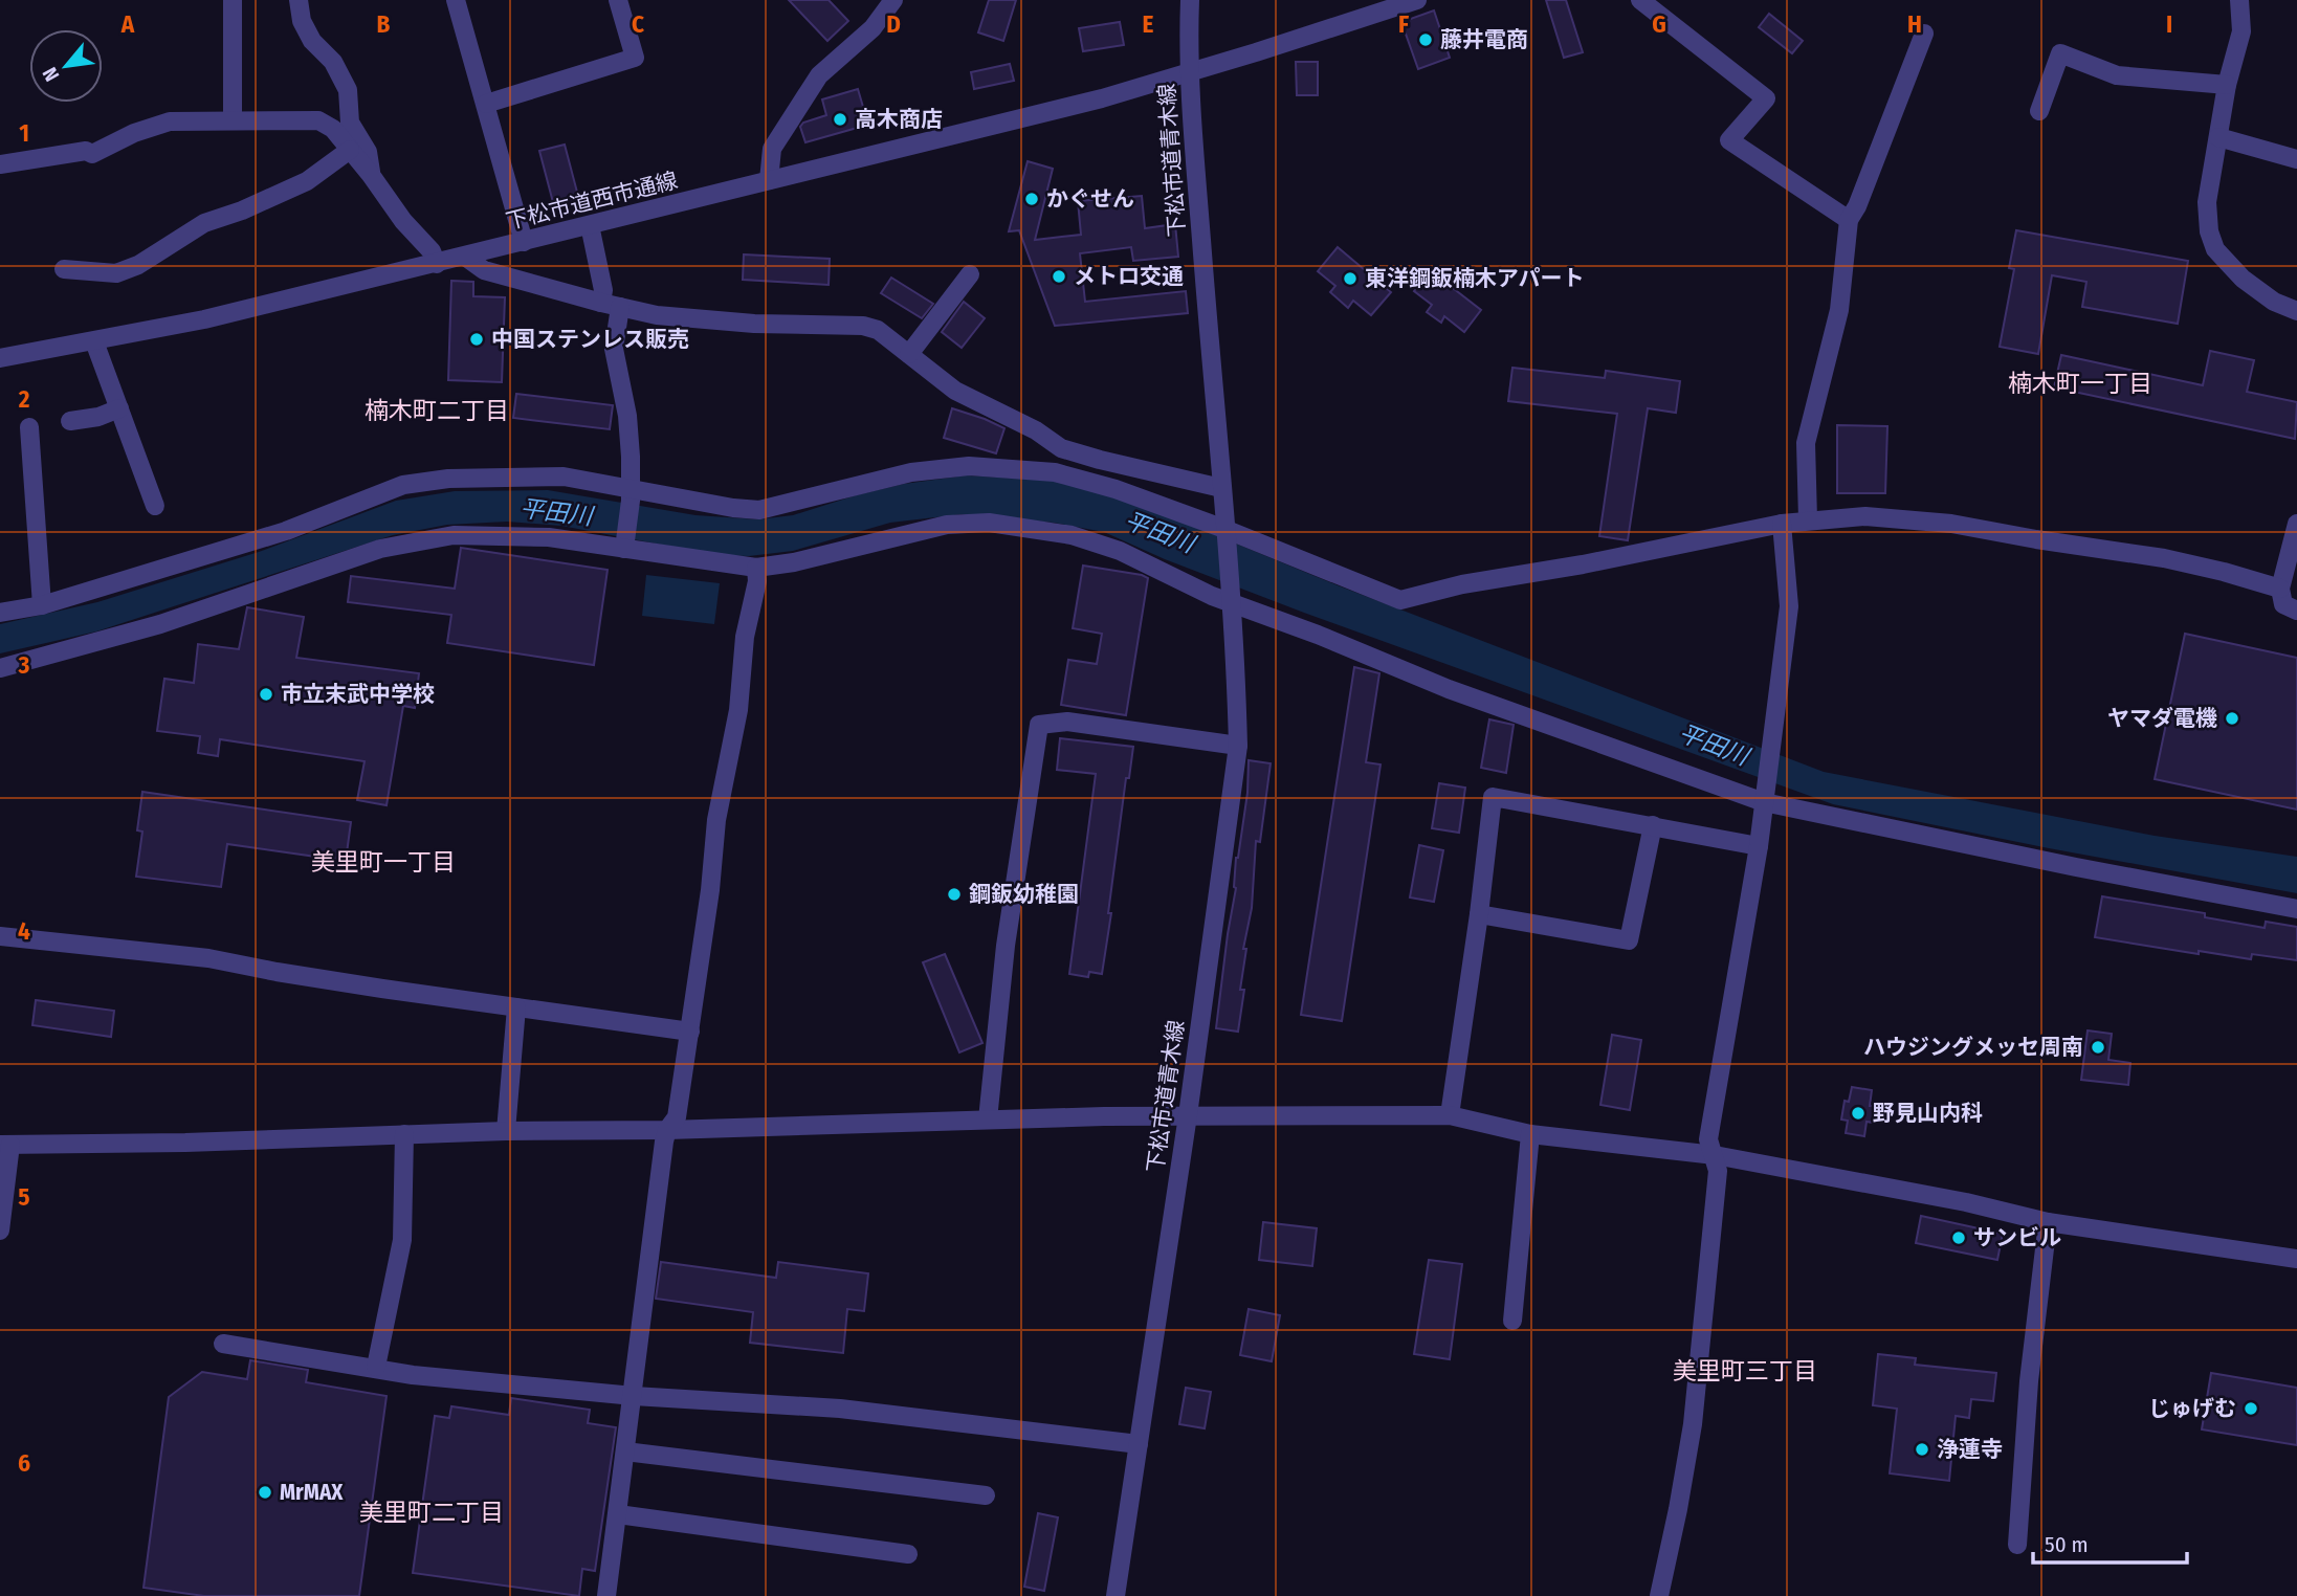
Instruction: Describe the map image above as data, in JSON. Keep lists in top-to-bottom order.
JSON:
{
  "streets": {
    "street": ["下松市道青木線", "下松市道西市通線"]
  },
  "crossings": [
    ["下松市道青木線", "下松市道西市通線"]
  ],
  "districts": [
    "楠木町一丁目",
    "楠木町二丁目",
    "美里町一丁目",
    "美里町三丁目",
    "美里町二丁目"
  ],
  "water": ["平田川"],
  "places": [
    "藤井電商",
    "高木商店",
    "かぐせん",
    "メトロ交通",
    "東洋鋼鈑楠木アパート",
    "中国ステンレス販売",
    "市立末武中学校",
    "ヤマダ電機",
    "鋼鈑幼稚園",
    "ハウジングメッセ周南",
    "野見山内科",
    "サンビル",
    "じゅげむ",
    "浄蓮寺",
    "MrMAX"
  ],
  "scale_bar": "50 m",
  "north": "bottom left",
  "grid": {
    "columns": [
      "A",
      "B",
      "C",
      "D",
      "E",
      "F",
      "G",
      "H",
      "I"
    ],
    "rows": [
      "1",
      "2",
      "3",
      "4",
      "5",
      "6"
    ]
  }
}
